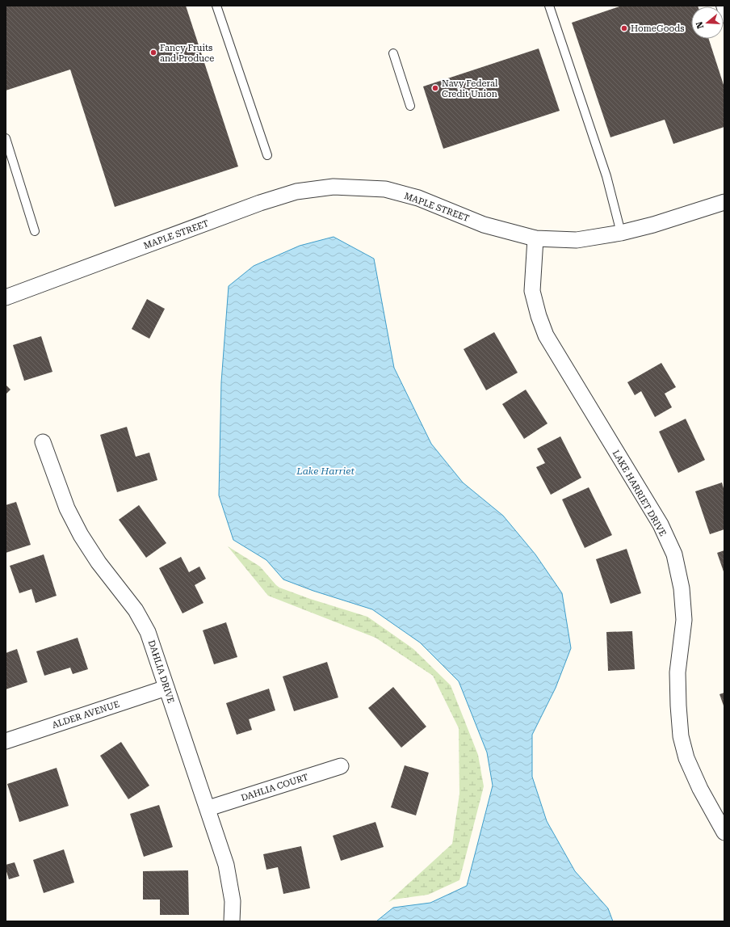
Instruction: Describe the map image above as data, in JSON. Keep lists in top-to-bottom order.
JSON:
{
  "streets": {
    "street": [
      "MAPLE STREET",
      "LAKE HARRIET DRIVE",
      "DAHLIA DRIVE",
      "ALDER AVENUE",
      "DAHLIA COURT"
    ]
  },
  "crossings": [
    ["MAPLE STREET", "LAKE HARRIET DRIVE"],
    ["DAHLIA DRIVE", "ALDER AVENUE"],
    ["DAHLIA DRIVE", "DAHLIA COURT"]
  ],
  "water": ["Lake Harriet"],
  "places": ["HomeGoods", "Fancy Fruits and Produce", "Navy Federal Credit Union"],
  "north": "left"
}
